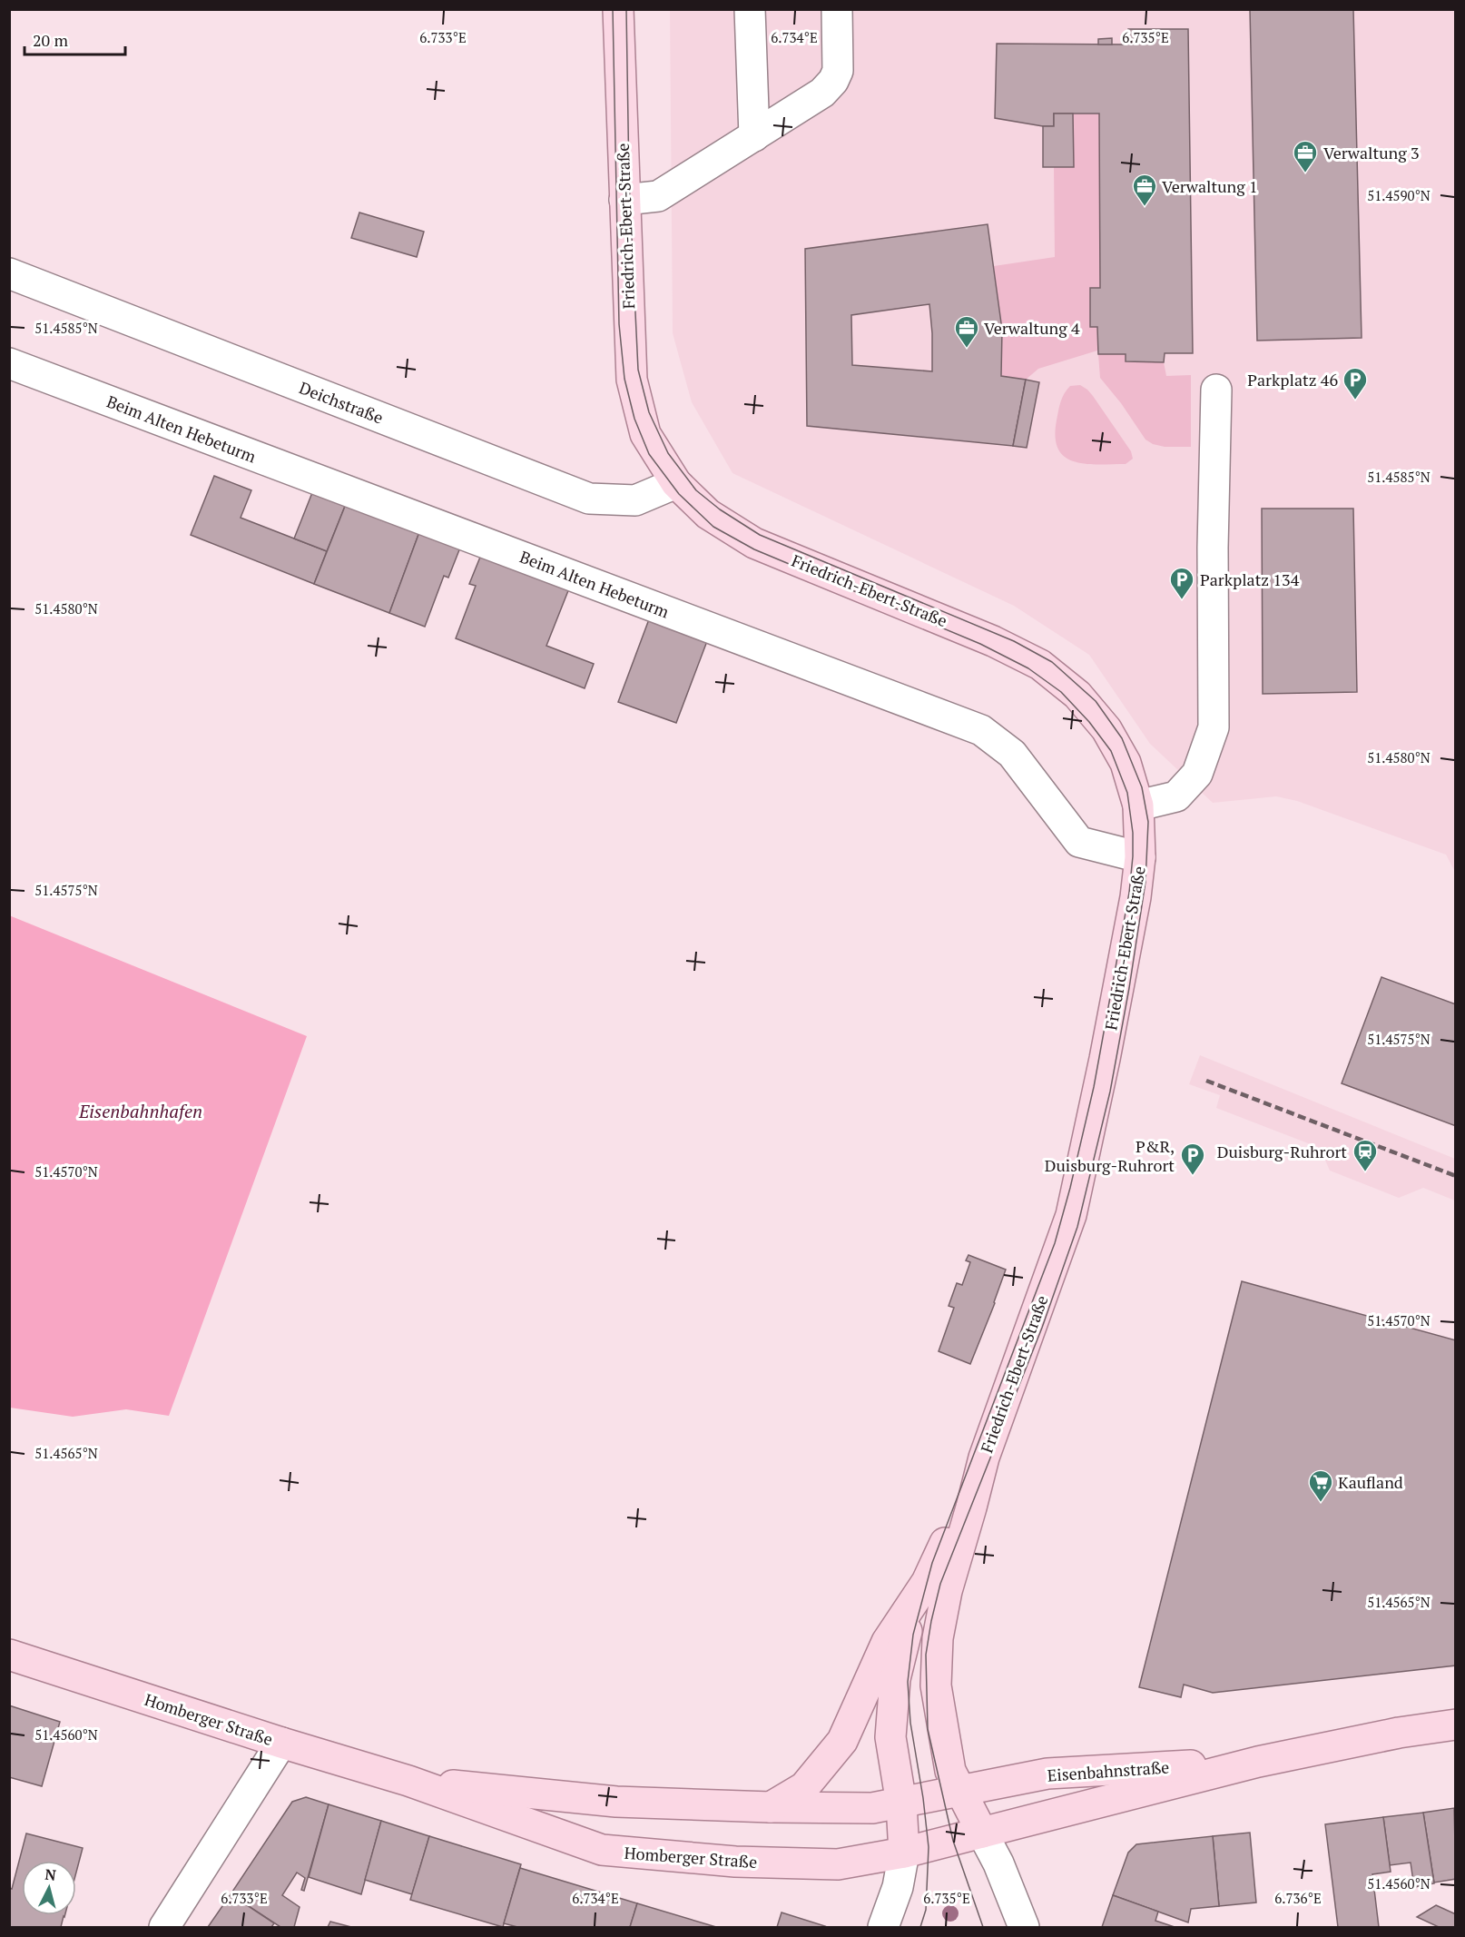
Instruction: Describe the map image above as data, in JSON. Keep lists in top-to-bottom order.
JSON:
{
  "streets": {
    "main road": ["Friedrich-Ebert-Straße", "Homberger Straße", "Eisenbahnstraße"],
    "street": ["Deichstraße", "Beim Alten Hebeturm"]
  },
  "crossings": [
    ["Friedrich-Ebert-Straße", "Deichstraße"],
    ["Friedrich-Ebert-Straße", "Beim Alten Hebeturm"],
    ["Friedrich-Ebert-Straße", "Homberger Straße"],
    ["Friedrich-Ebert-Straße", "Eisenbahnstraße"],
    ["Homberger Straße", "Eisenbahnstraße"]
  ],
  "water": ["Eisenbahnhafen"],
  "places": {
    "office": ["Verwaltung 3", "Verwaltung 1", "Verwaltung 4"],
    "parking": ["Parkplatz 46", "Parkplatz 134", "P&R, Duisburg-Ruhrort"],
    "station": ["Duisburg-Ruhrort"],
    "supermarket": ["Kaufland"]
  },
  "scale_bar": "20 m",
  "north": "top",
  "coordinates": [
    "6.733°E",
    "6.734°E",
    "6.735°E",
    "51.4590°N",
    "51.4585°N",
    "51.4580°N",
    "51.4575°N",
    "51.4570°N",
    "51.4565°N",
    "51.4560°N",
    "6.736°E"
  ]
}
